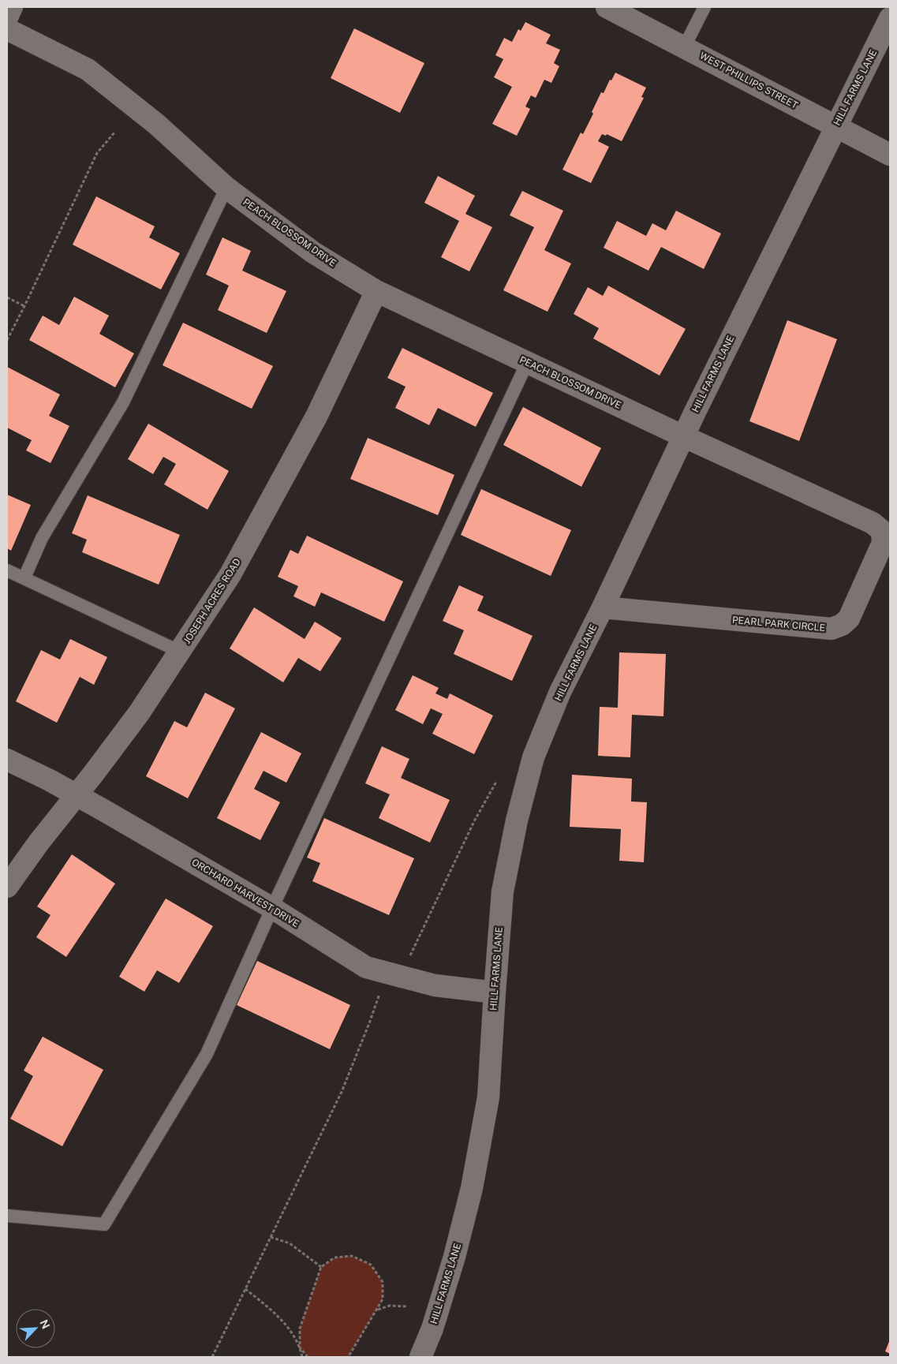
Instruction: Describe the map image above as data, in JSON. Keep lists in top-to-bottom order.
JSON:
{
  "streets": {
    "street": [
      "WEST PHILLIPS STREET",
      "HILL FARMS LANE",
      "PEACH BLOSSOM DRIVE",
      "JOSEPH ACRES ROAD",
      "PEARL PARK CIRCLE",
      "ORCHARD HARVEST DRIVE"
    ]
  },
  "crossings": [
    ["WEST PHILLIPS STREET", "HILL FARMS LANE"],
    ["HILL FARMS LANE", "PEACH BLOSSOM DRIVE"],
    ["HILL FARMS LANE", "PEARL PARK CIRCLE"],
    ["HILL FARMS LANE", "ORCHARD HARVEST DRIVE"],
    ["PEACH BLOSSOM DRIVE", "JOSEPH ACRES ROAD"],
    ["PEACH BLOSSOM DRIVE", "PEARL PARK CIRCLE"],
    ["JOSEPH ACRES ROAD", "ORCHARD HARVEST DRIVE"]
  ],
  "north": "top right"
}
